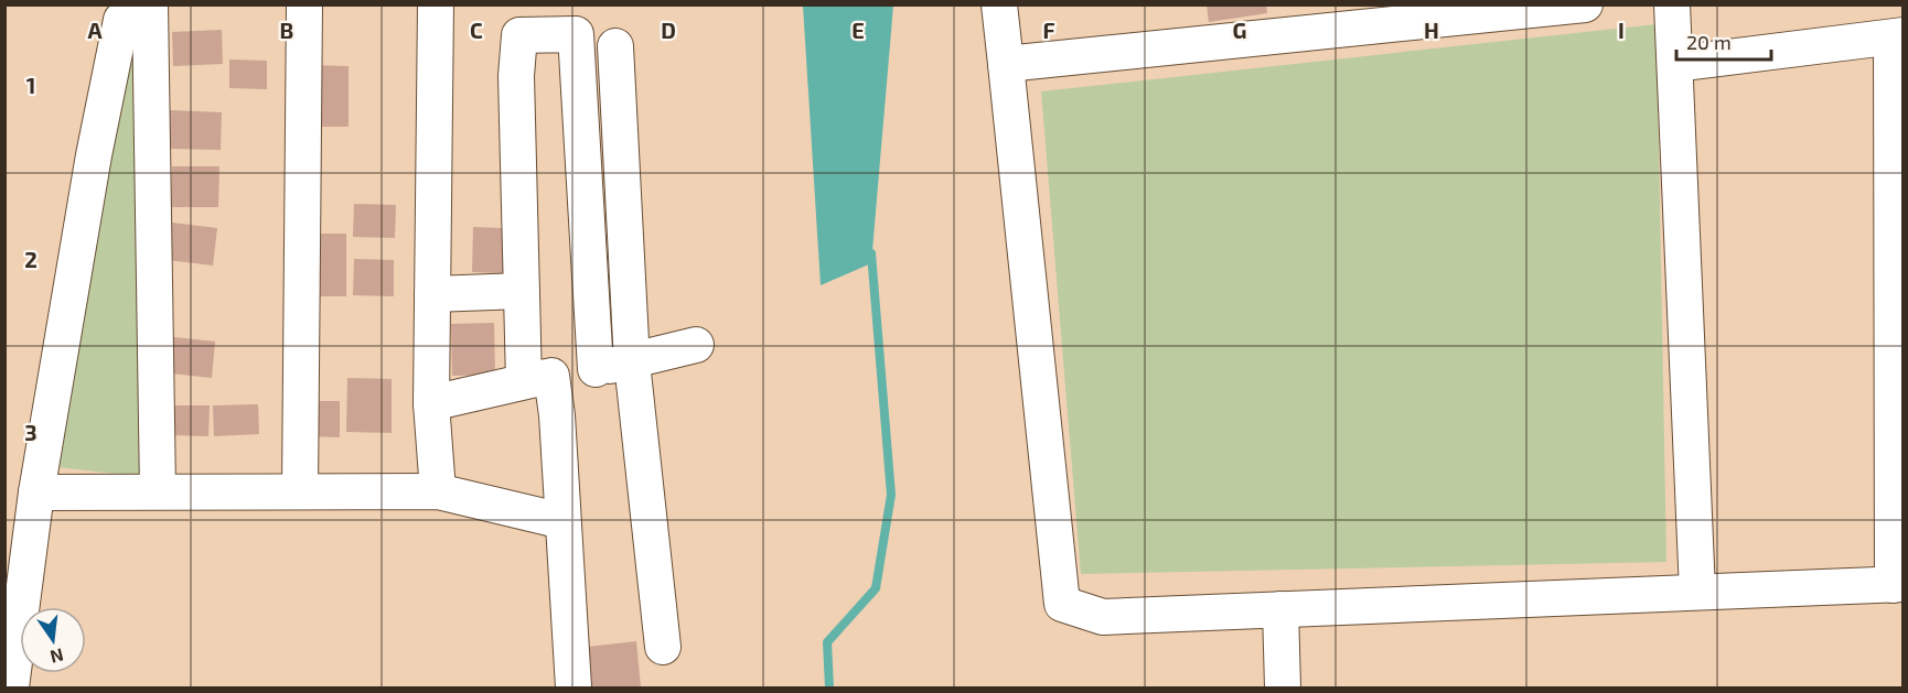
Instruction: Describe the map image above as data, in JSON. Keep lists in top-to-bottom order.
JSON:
{
  "scale_bar": "20 m",
  "north": "bottom",
  "grid": {
    "columns": [
      "A",
      "B",
      "C",
      "D",
      "E",
      "F",
      "G",
      "H",
      "I"
    ],
    "rows": ["1", "2", "3"]
  }
}
